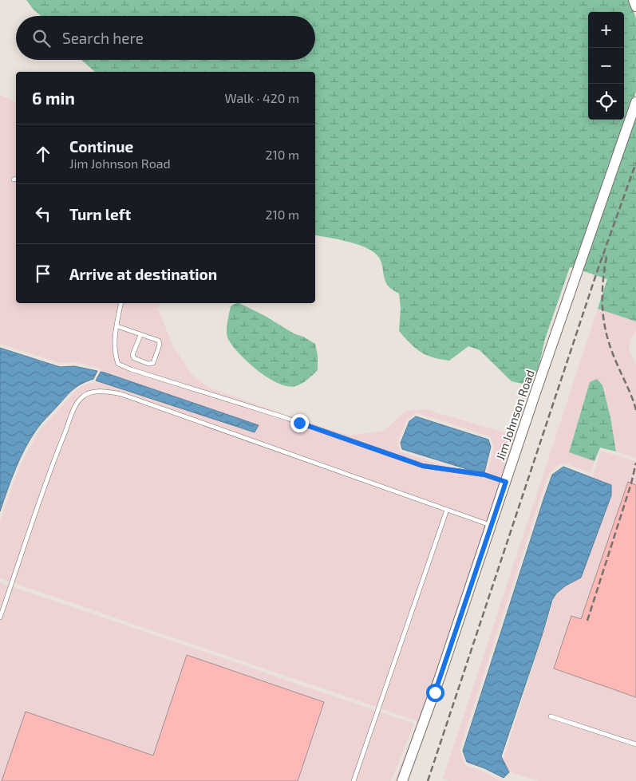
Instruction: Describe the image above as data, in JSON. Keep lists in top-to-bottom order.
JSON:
{
  "streets": {
    "street": ["Jim Johnson Road"]
  },
  "page": {
    "map_buttons": ["+", "−"],
    "search": "Search here",
    "heading": ["6 min", "Walk · 420 m"],
    "list": [
      ["Continue", "Jim Johnson Road", "210 m"],
      ["Turn left", "210 m"],
      "Arrive at destination"
    ]
  }
}
